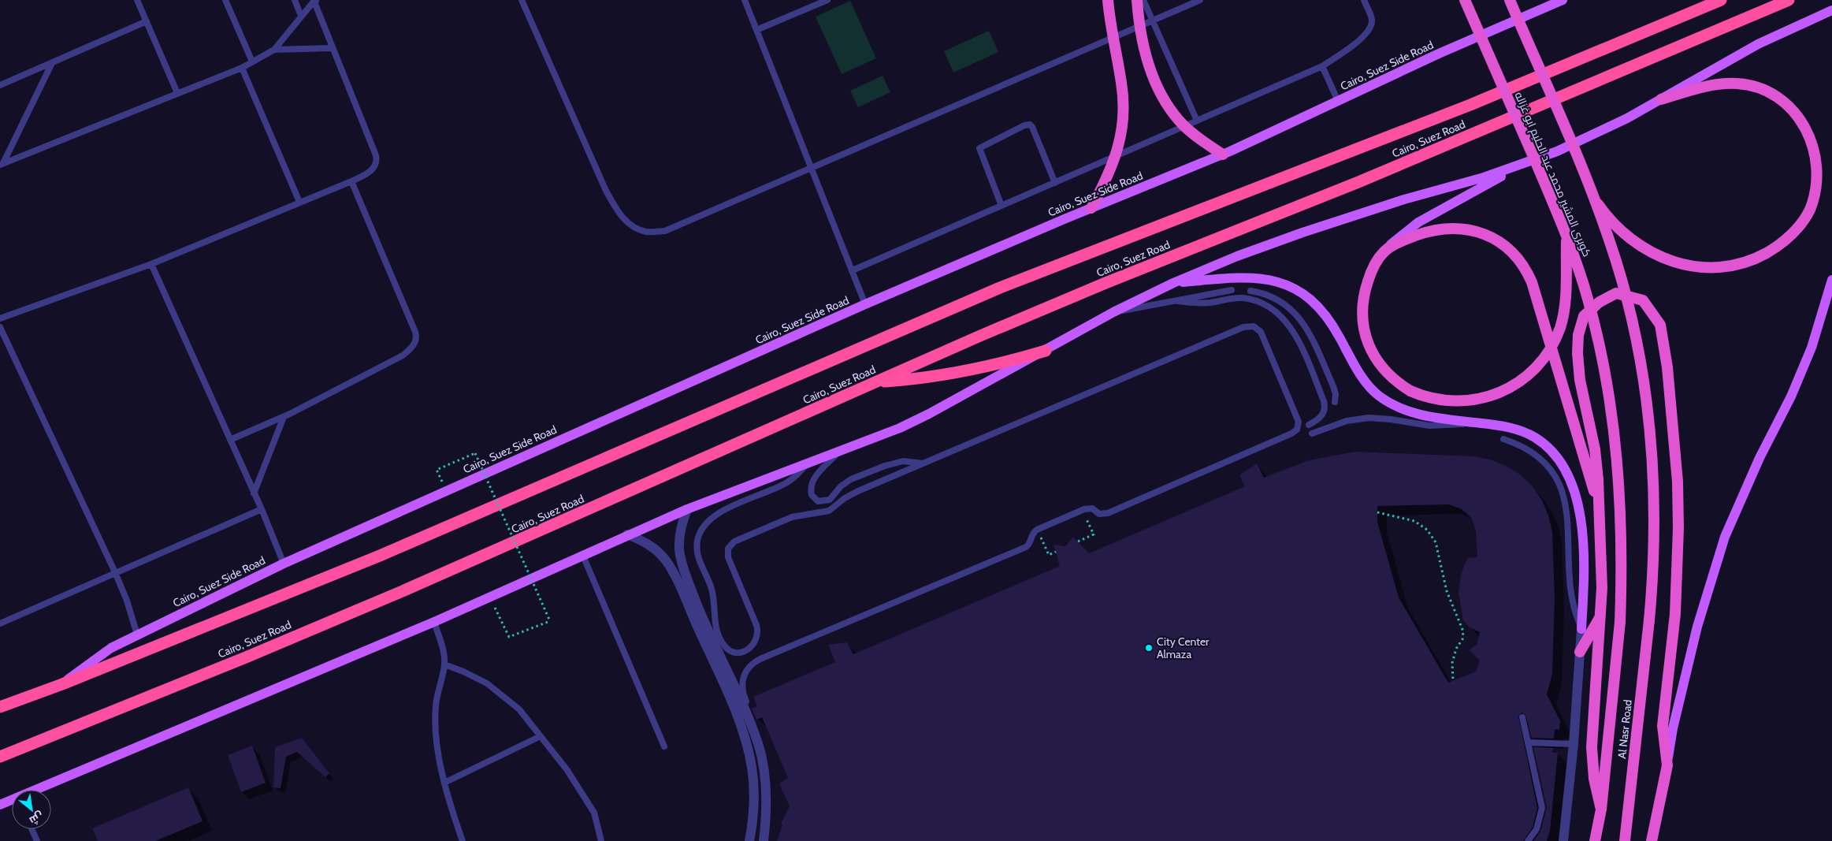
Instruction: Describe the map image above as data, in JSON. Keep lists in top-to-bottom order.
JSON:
{
  "streets": {
    "highway": ["Cairo, Suez Road", "كوبرى المشير محمد عبد الحليم ابو غزاله", "Al Nasr Road"],
    "main road": ["Cairo, Suez Side Road"]
  },
  "crossings": [
    ["Cairo, Suez Side Road", "Cairo, Suez Road"],
    ["كوبرى المشير محمد عبد الحليم ابو غزاله", "Al Nasr Road"]
  ],
  "places": ["City Center Almaza"],
  "north": "bottom right"
}
